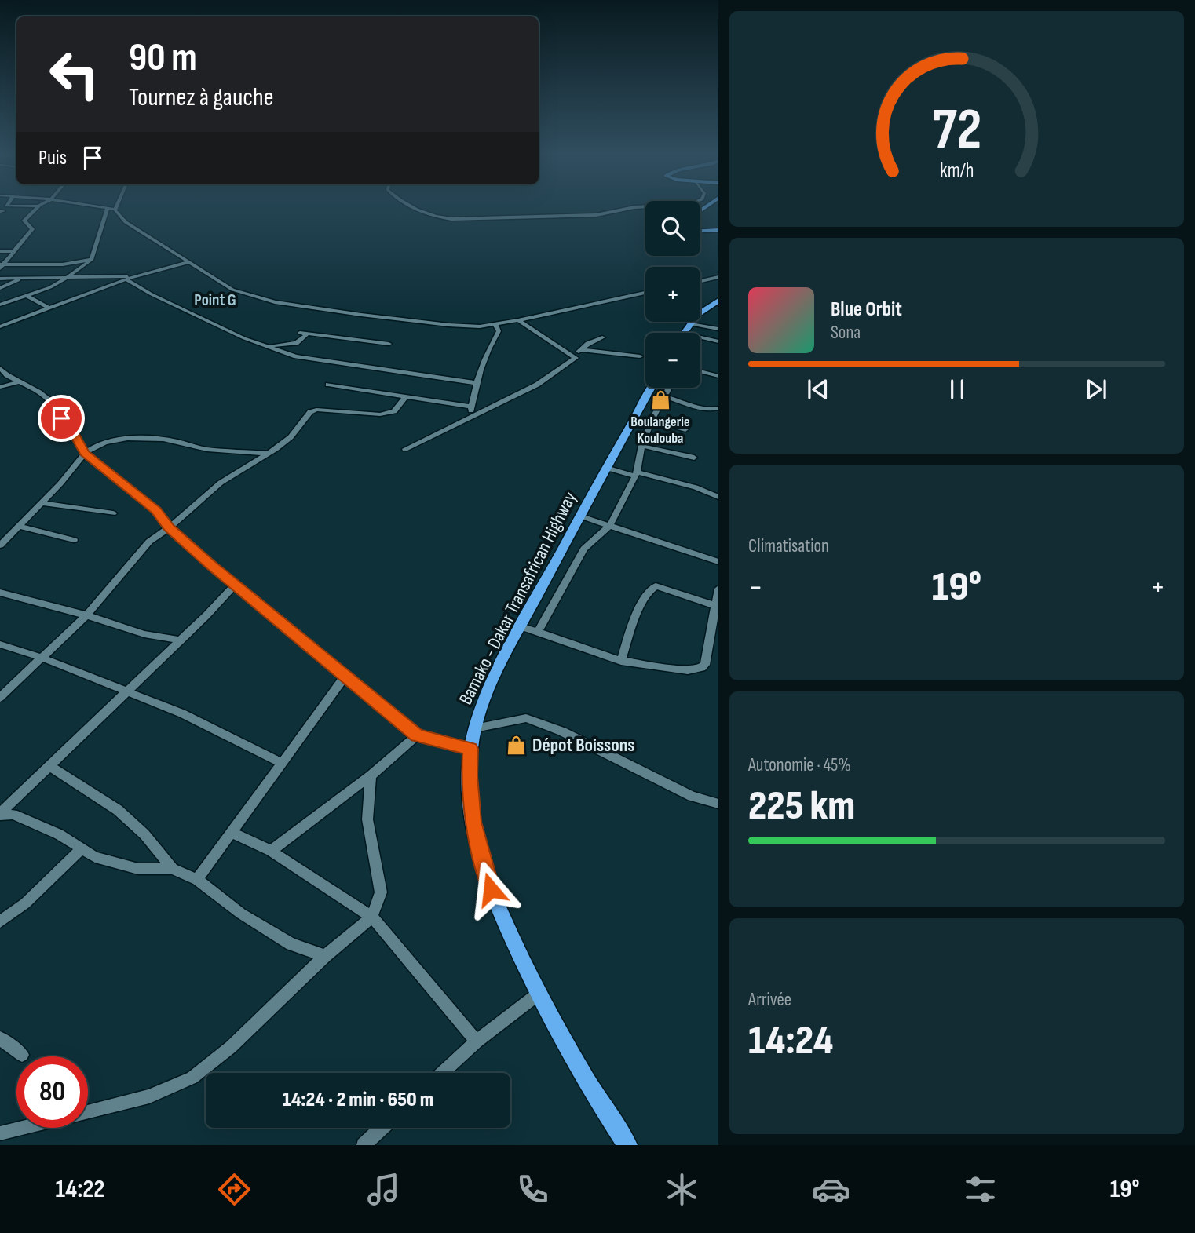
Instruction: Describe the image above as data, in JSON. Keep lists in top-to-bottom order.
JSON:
{
  "streets": {
    "highway": ["Bamako - Dakar Transafrican Highway"]
  },
  "districts": ["Point G"],
  "places": {
    "shop": ["Boulangerie Koulouba", "Dépot Boissons"]
  },
  "page": {
    "turn": ["90 m", "Tournez à gauche"],
    "then": "Puis",
    "map_buttons": ["+", "−"],
    "song": ["Blue Orbit", "Sona"],
    "tile": [
      "Climatisation",
      ["Autonomie · 45%", "225 km"],
      ["Arrivée", "14:24"]
    ],
    "heat": ["−", "19°", "+"],
    "limit": "80",
    "trip": "14:24 · 2 min · 650 m",
    "tabs": ["14:22", "19°"],
    "gauge": ["72", "km/h"]
  }
}
